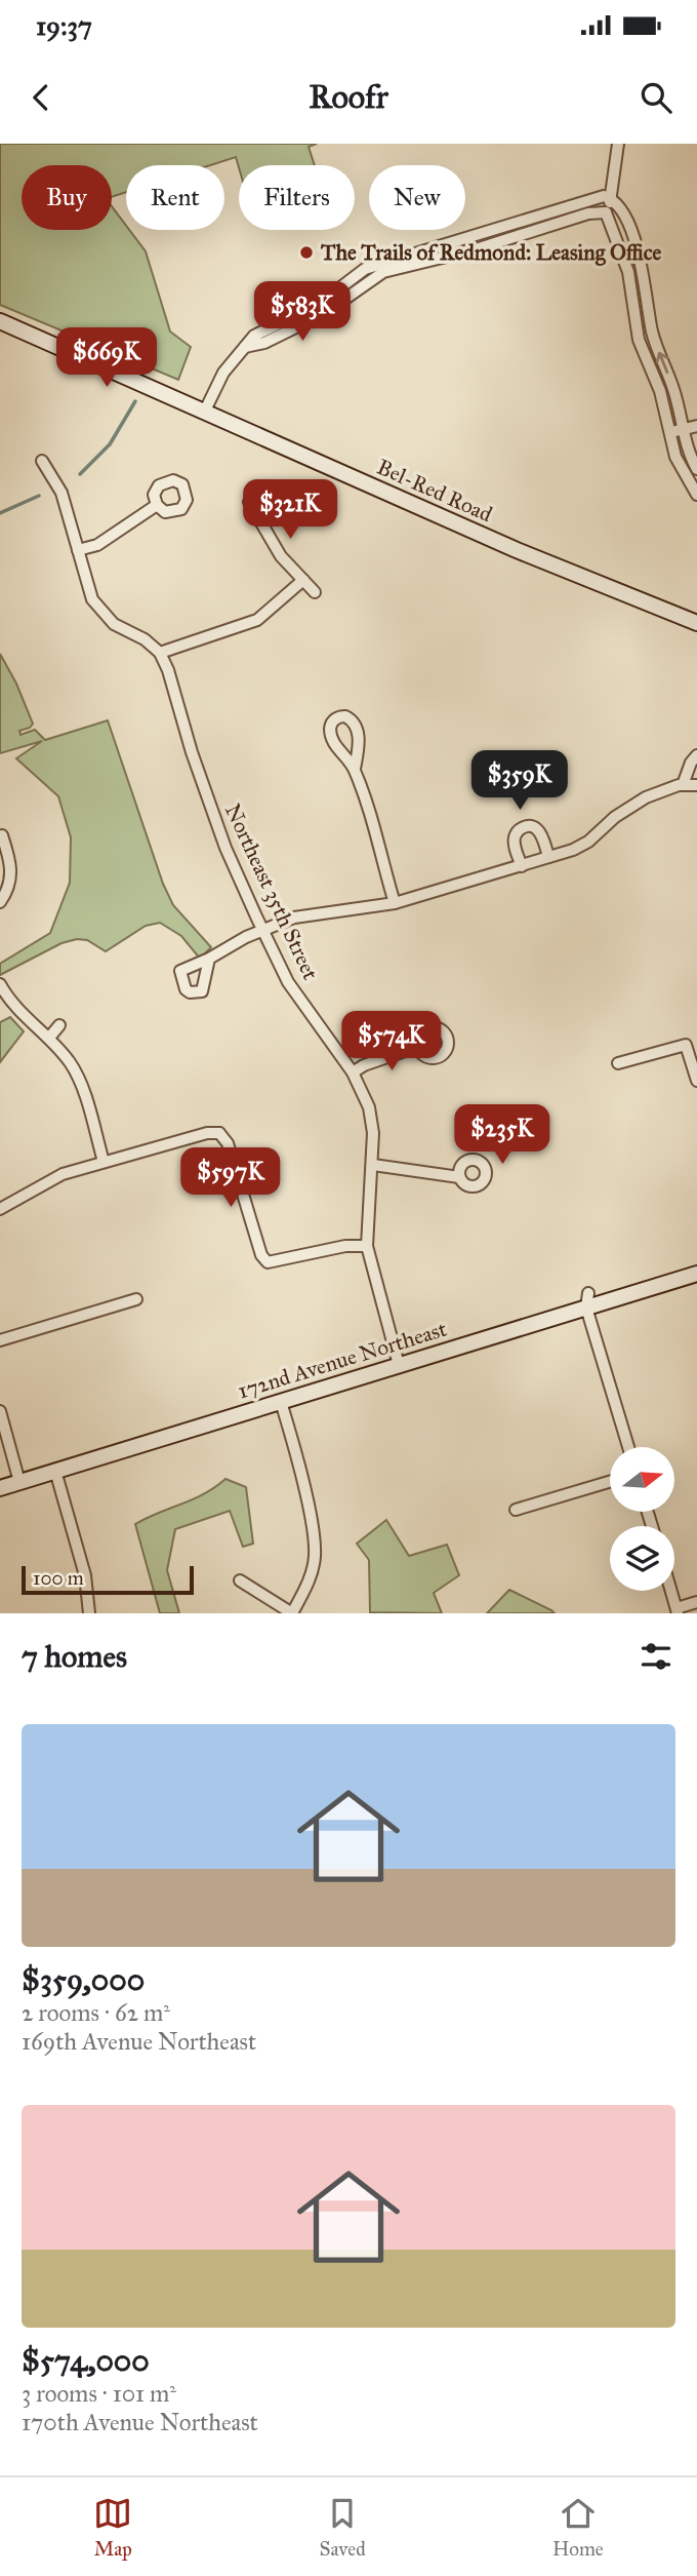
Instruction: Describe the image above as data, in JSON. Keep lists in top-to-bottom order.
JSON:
{
  "streets": {
    "main road": ["Bel-Red Road", "172nd Avenue Northeast"],
    "street": ["Northeast 35th Street"]
  },
  "crossings": [
    ["Northeast 35th Street", "172nd Avenue Northeast"]
  ],
  "places": ["The Trails of Redmond: Leasing Office"],
  "scale_bar": "100 m",
  "north": "right",
  "page": {
    "status": "19:37",
    "header": "Roofr",
    "chip": [
      "Buy",
      "Rent",
      "Filters",
      "New"
    ],
    "price": [
      "$583K",
      "$669K",
      "$321K",
      "$359K",
      "$574K",
      "$235K",
      "$597K"
    ],
    "scale": "100 m",
    "heading": "7 homes",
    "list": [
      {
        "name": "$359,000",
        "note": "2 rooms · 62 m² · 169th Avenue Northeast"
      },
      {
        "name": "$574,000",
        "note": "3 rooms · 101 m² · 170th Avenue Northeast"
      }
    ],
    "tabs": ["Map", "Saved", "Home"]
  }
}
